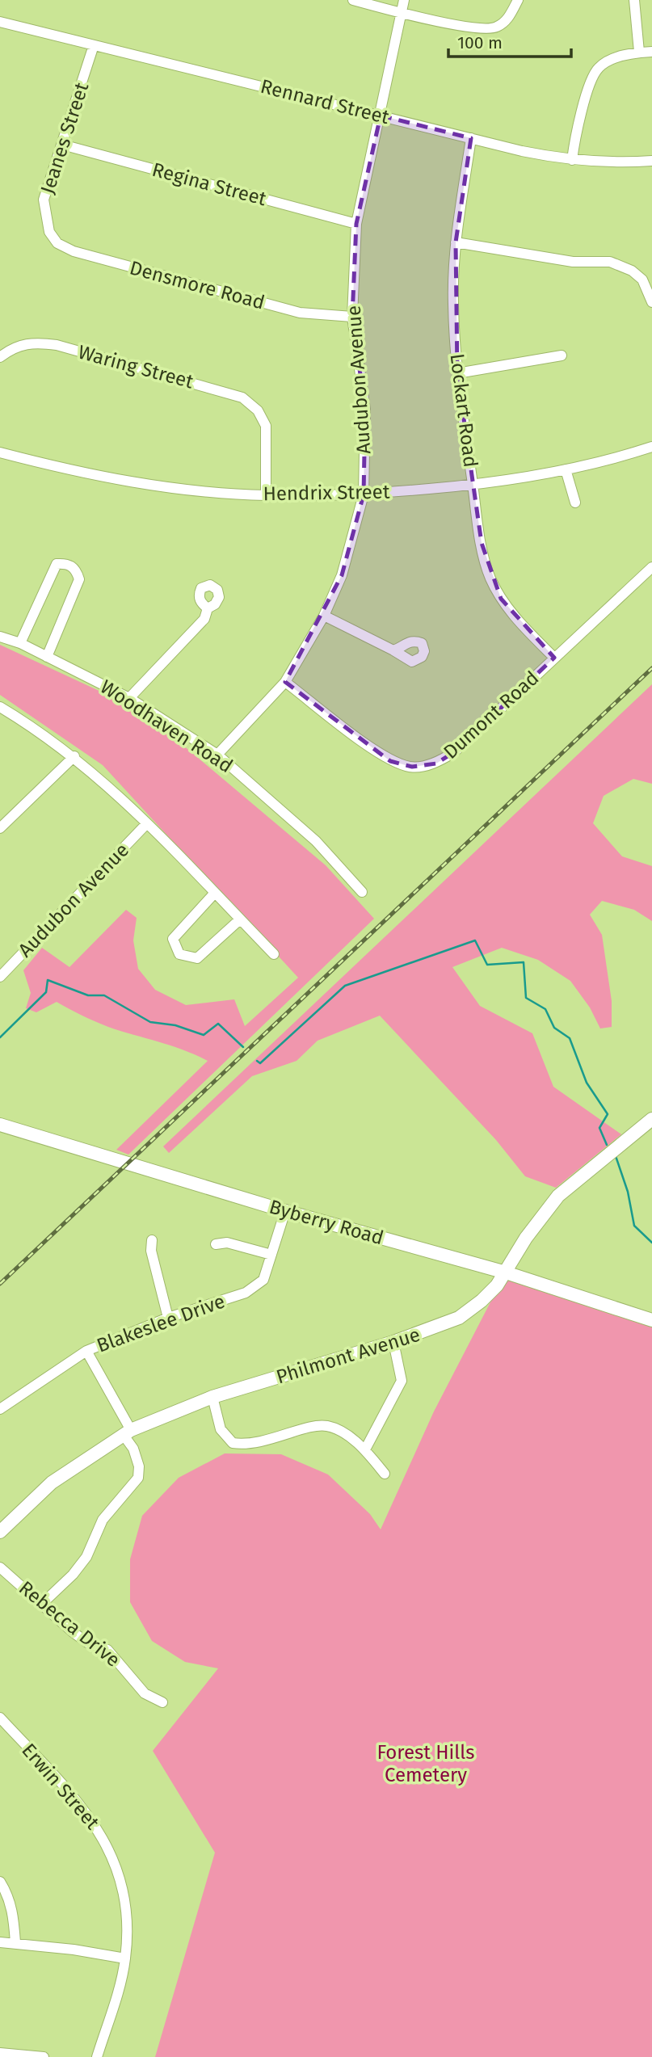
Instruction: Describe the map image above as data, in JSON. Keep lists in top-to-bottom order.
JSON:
{
  "streets": {
    "main road": ["Byberry Road", "Philmont Avenue"],
    "street": [
      "Rennard Street",
      "Jeanes Street",
      "Regina Street",
      "Densmore Road",
      "Waring Street",
      "Audubon Avenue",
      "Lockart Road",
      "Hendrix Street",
      "Dumont Road",
      "Woodhaven Road",
      "Blakeslee Drive",
      "Rebecca Drive",
      "Erwin Street"
    ]
  },
  "crossings": [
    ["Rennard Street", "Jeanes Street"],
    ["Rennard Street", "Audubon Avenue"],
    ["Rennard Street", "Lockart Road"],
    ["Jeanes Street", "Regina Street"],
    ["Jeanes Street", "Densmore Road"],
    ["Regina Street", "Audubon Avenue"],
    ["Densmore Road", "Audubon Avenue"],
    ["Waring Street", "Hendrix Street"],
    ["Audubon Avenue", "Hendrix Street"],
    ["Audubon Avenue", "Dumont Road"],
    ["Audubon Avenue", "Woodhaven Road"],
    ["Lockart Road", "Hendrix Street"],
    ["Lockart Road", "Dumont Road"],
    ["Byberry Road", "Blakeslee Drive"],
    ["Byberry Road", "Philmont Avenue"]
  ],
  "parks": ["Forest Hills Cemetery"],
  "scale_bar": "100 m"
}
